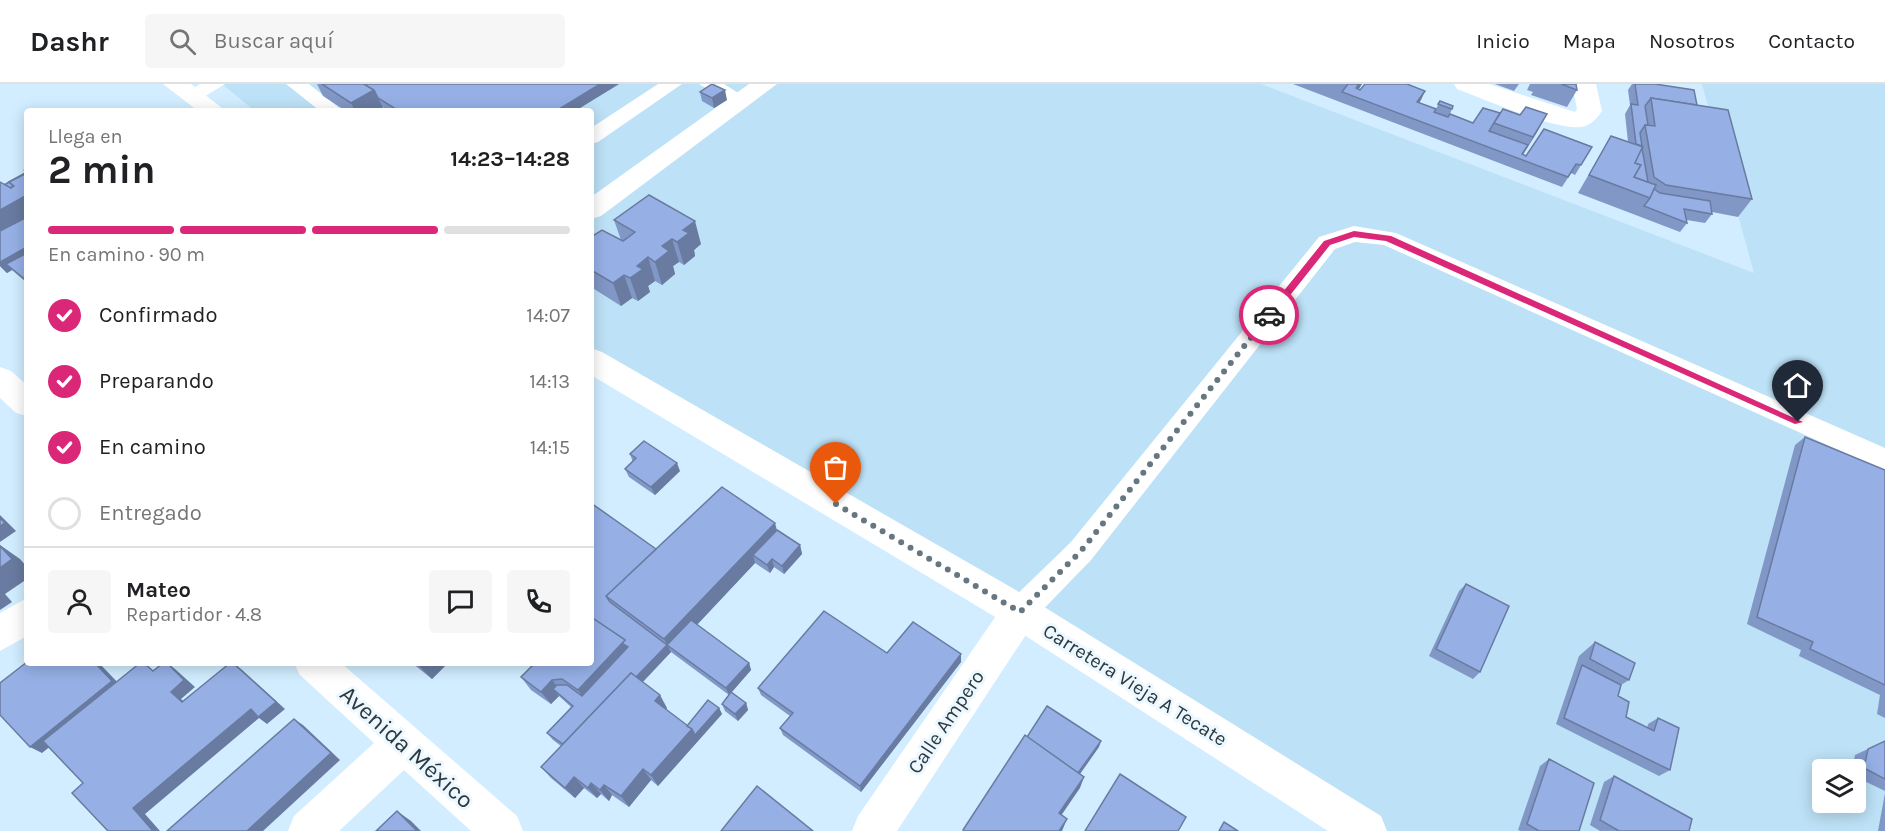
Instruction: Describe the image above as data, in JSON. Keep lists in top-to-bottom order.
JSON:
{
  "streets": {
    "street": ["Carretera Vieja A Tecate", "Calle Ampero", "Avenida México"]
  },
  "crossings": [
    ["Carretera Vieja A Tecate", "Calle Ampero"]
  ],
  "page": {
    "header": "Dashr",
    "search": "Buscar aquí",
    "nav": [
      "Inicio",
      "Mapa",
      "Nosotros",
      "Contacto"
    ],
    "heading": ["2 min", "Llega en", "14:23–14:28"],
    "panel": ["Mateo", "Repartidor · 4.8"],
    "bar": "En camino · 90 m",
    "list": [
      ["Confirmado", "14:07"],
      ["Preparando", "14:13"],
      ["En camino", "14:15"],
      "Entregado"
    ]
  }
}
